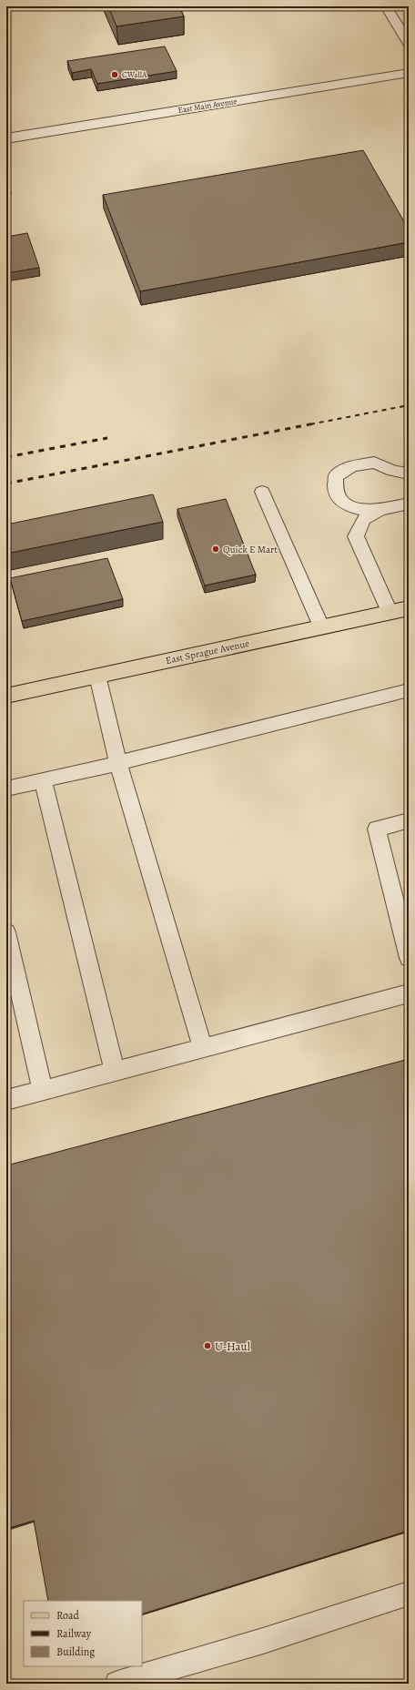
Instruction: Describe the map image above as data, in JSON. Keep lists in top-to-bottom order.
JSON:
{
  "streets": {
    "main road": ["East Sprague Avenue"],
    "street": ["East Main Avenue"]
  },
  "places": ["CWallA", "Quick E Mart", "U-Haul"],
  "legend": ["Road", "Railway", "Building"]
}
